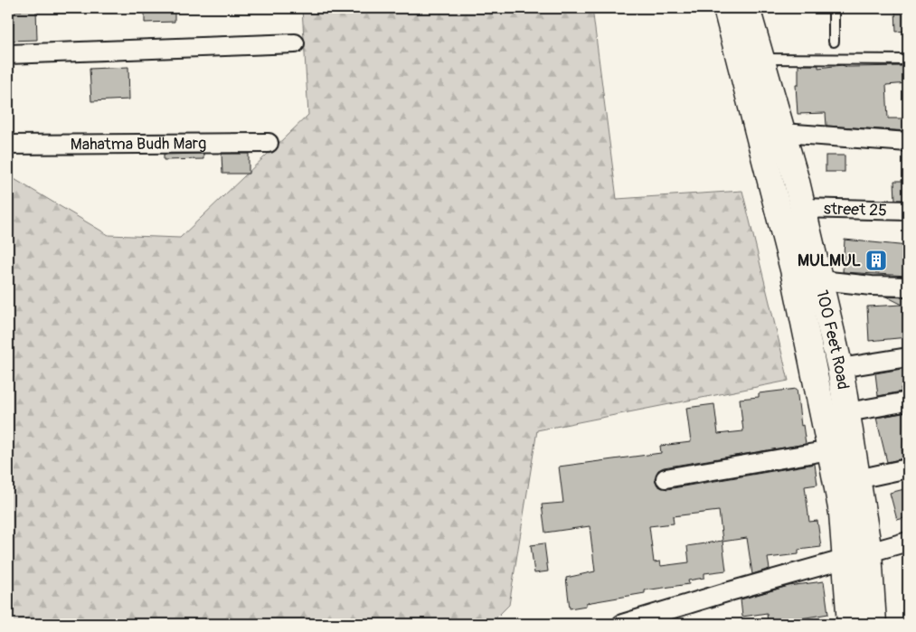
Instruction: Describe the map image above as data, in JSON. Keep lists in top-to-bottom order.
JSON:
{
  "streets": {
    "street": ["Mahatma Budh Marg", "street 25", "100 Feet Road"]
  },
  "crossings": [
    ["street 25", "100 Feet Road"]
  ],
  "places": {
    "building": ["MULMUL"]
  }
}
